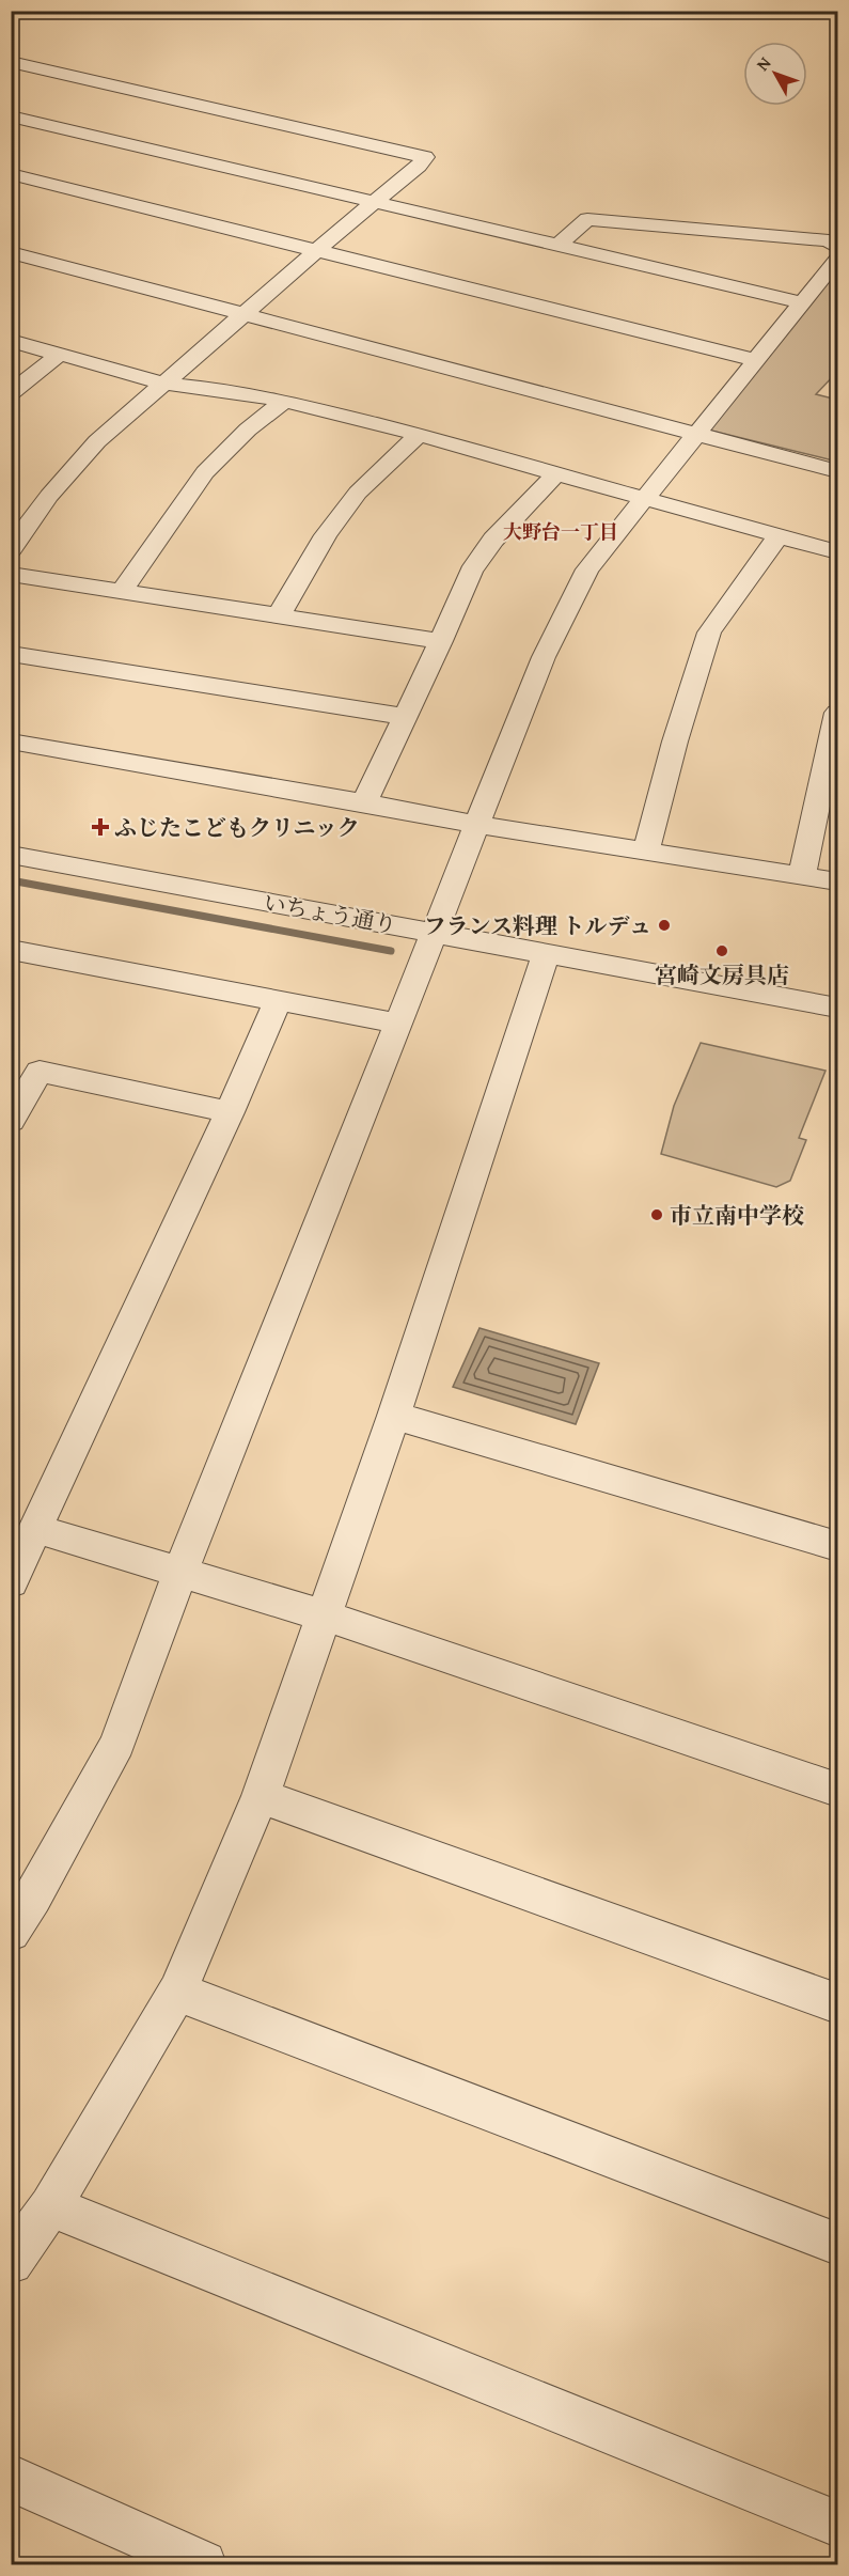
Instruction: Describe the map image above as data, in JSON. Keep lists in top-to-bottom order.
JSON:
{
  "streets": {
    "street": ["いちょう通り"]
  },
  "districts": ["大野台一丁目"],
  "places": {
    "health": ["ふじたこどもクリニック"],
    "other": ["フランス料理 トルデュ", "宮崎文房具店", "市立南中学校"]
  },
  "north": "top left"
}
